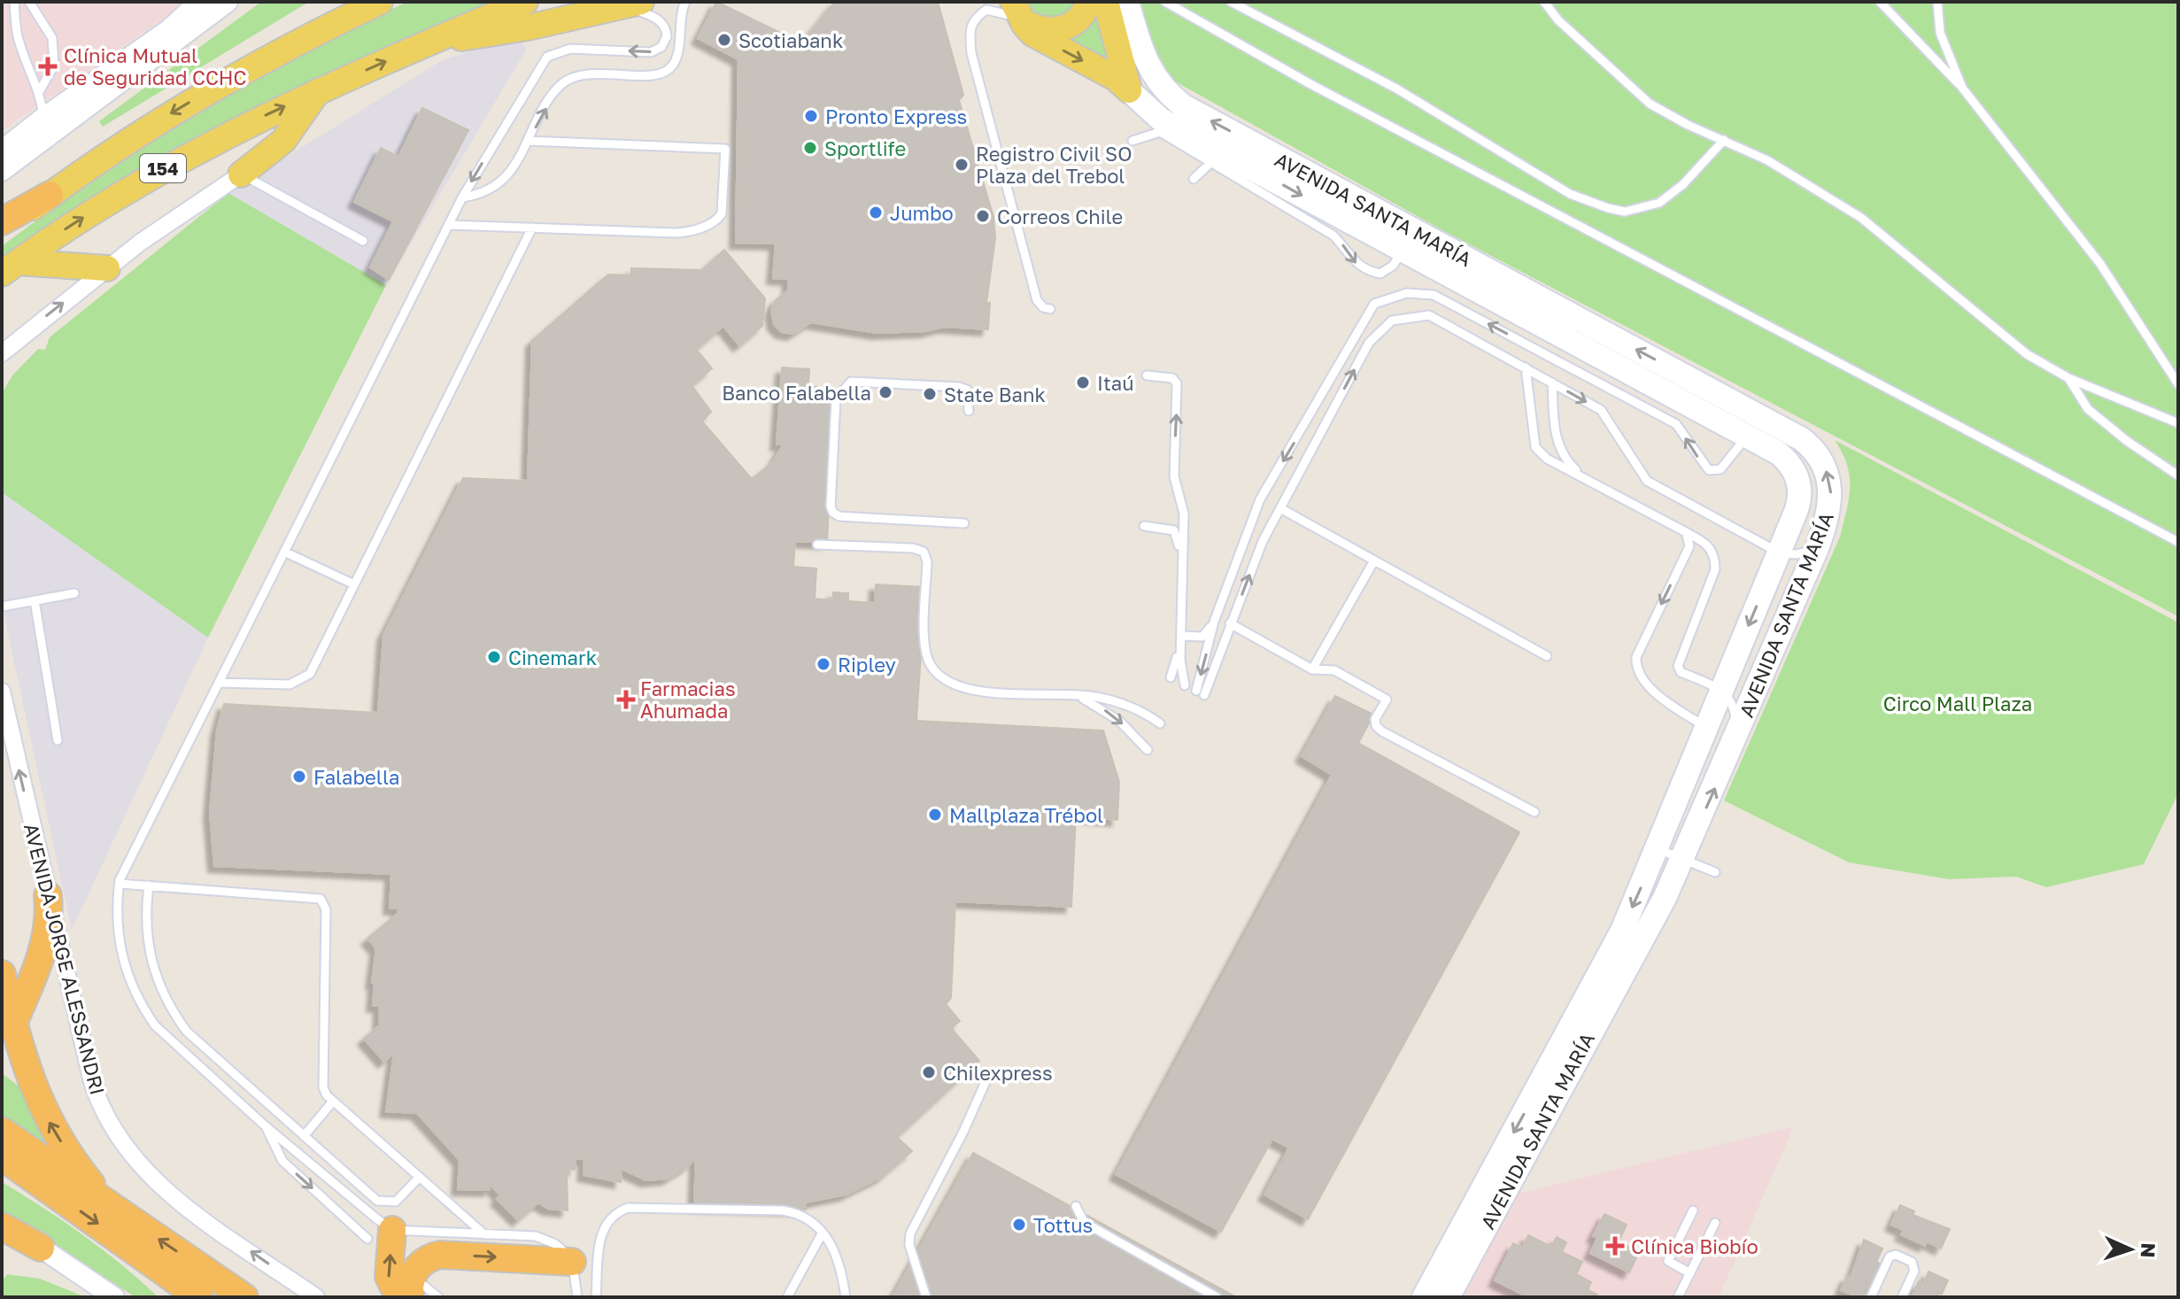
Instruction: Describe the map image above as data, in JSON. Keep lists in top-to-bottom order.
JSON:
{
  "streets": {
    "main road": ["154", "AVENIDA SANTA MARÍA"],
    "street": ["AVENIDA JORGE ALESSANDRI"]
  },
  "one_way": ["AVENIDA JORGE ALESSANDRI"],
  "parks": ["Circo Mall Plaza"],
  "places": {
    "other": [
      "Scotiabank",
      "Pronto Express",
      "Sportlife",
      "Registro Civil SO Plaza del Trebol",
      "Jumbo",
      "Correos Chile",
      "Itaú",
      "Banco Falabella",
      "State Bank",
      "Cinemark",
      "Ripley",
      "Falabella",
      "Mallplaza Trébol",
      "Chilexpress",
      "Tottus"
    ],
    "health": ["Clínica Mutual de Seguridad CCHC", "Farmacias Ahumada", "Clínica Biobío"]
  },
  "north": "right"
}
